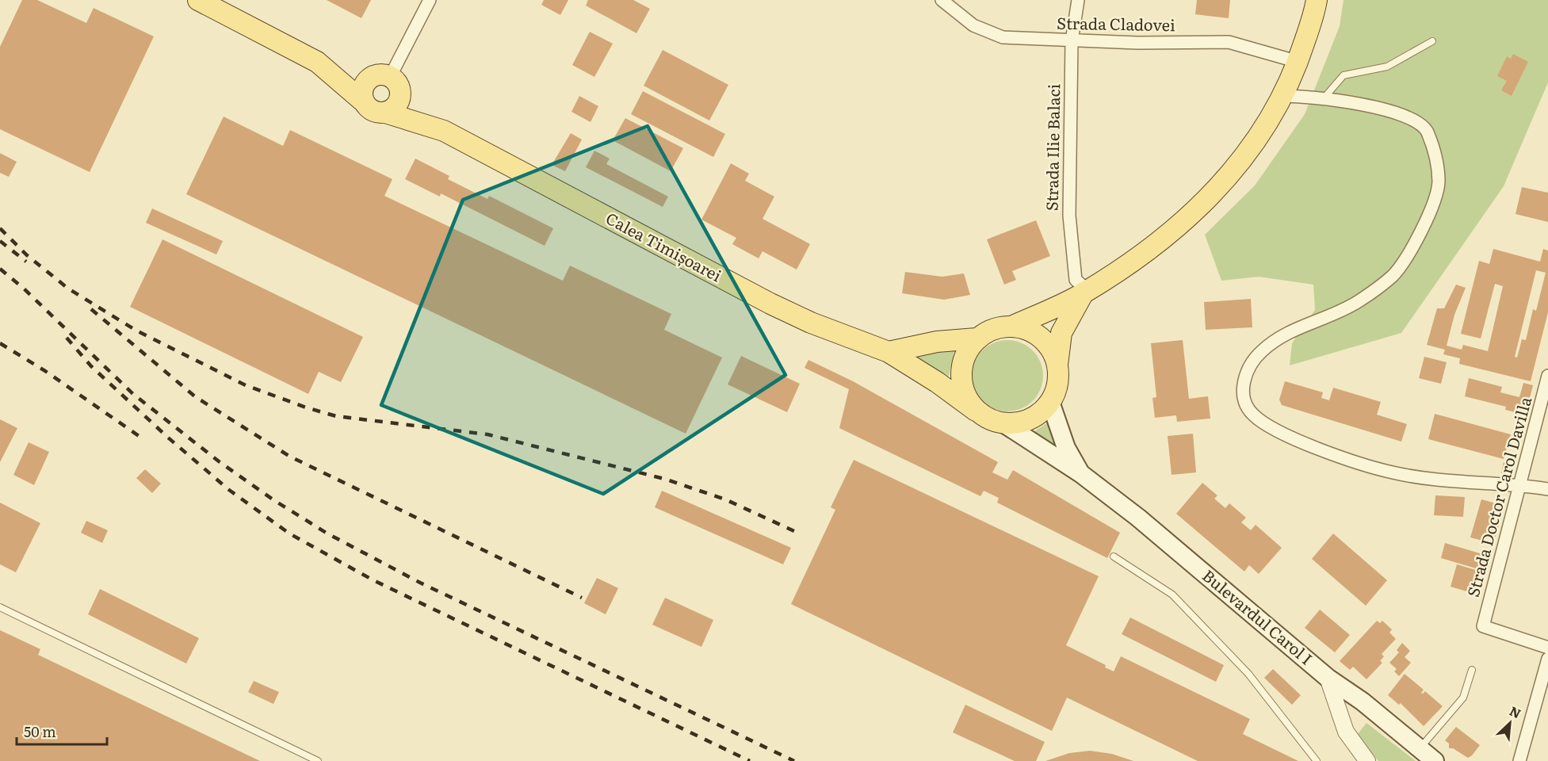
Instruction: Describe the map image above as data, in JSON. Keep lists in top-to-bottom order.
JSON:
{
  "streets": {
    "main road": ["Calea Timișoarei", "Bulevardul Carol I"],
    "street": ["Strada Cladovei", "Strada Ilie Balaci", "Strada Doctor Carol Davilla"]
  },
  "crossings": [
    ["Strada Cladovei", "Strada Ilie Balaci"],
    ["Calea Timișoarei", "Bulevardul Carol I"]
  ],
  "scale_bar": "50 m",
  "north": "top right"
}
